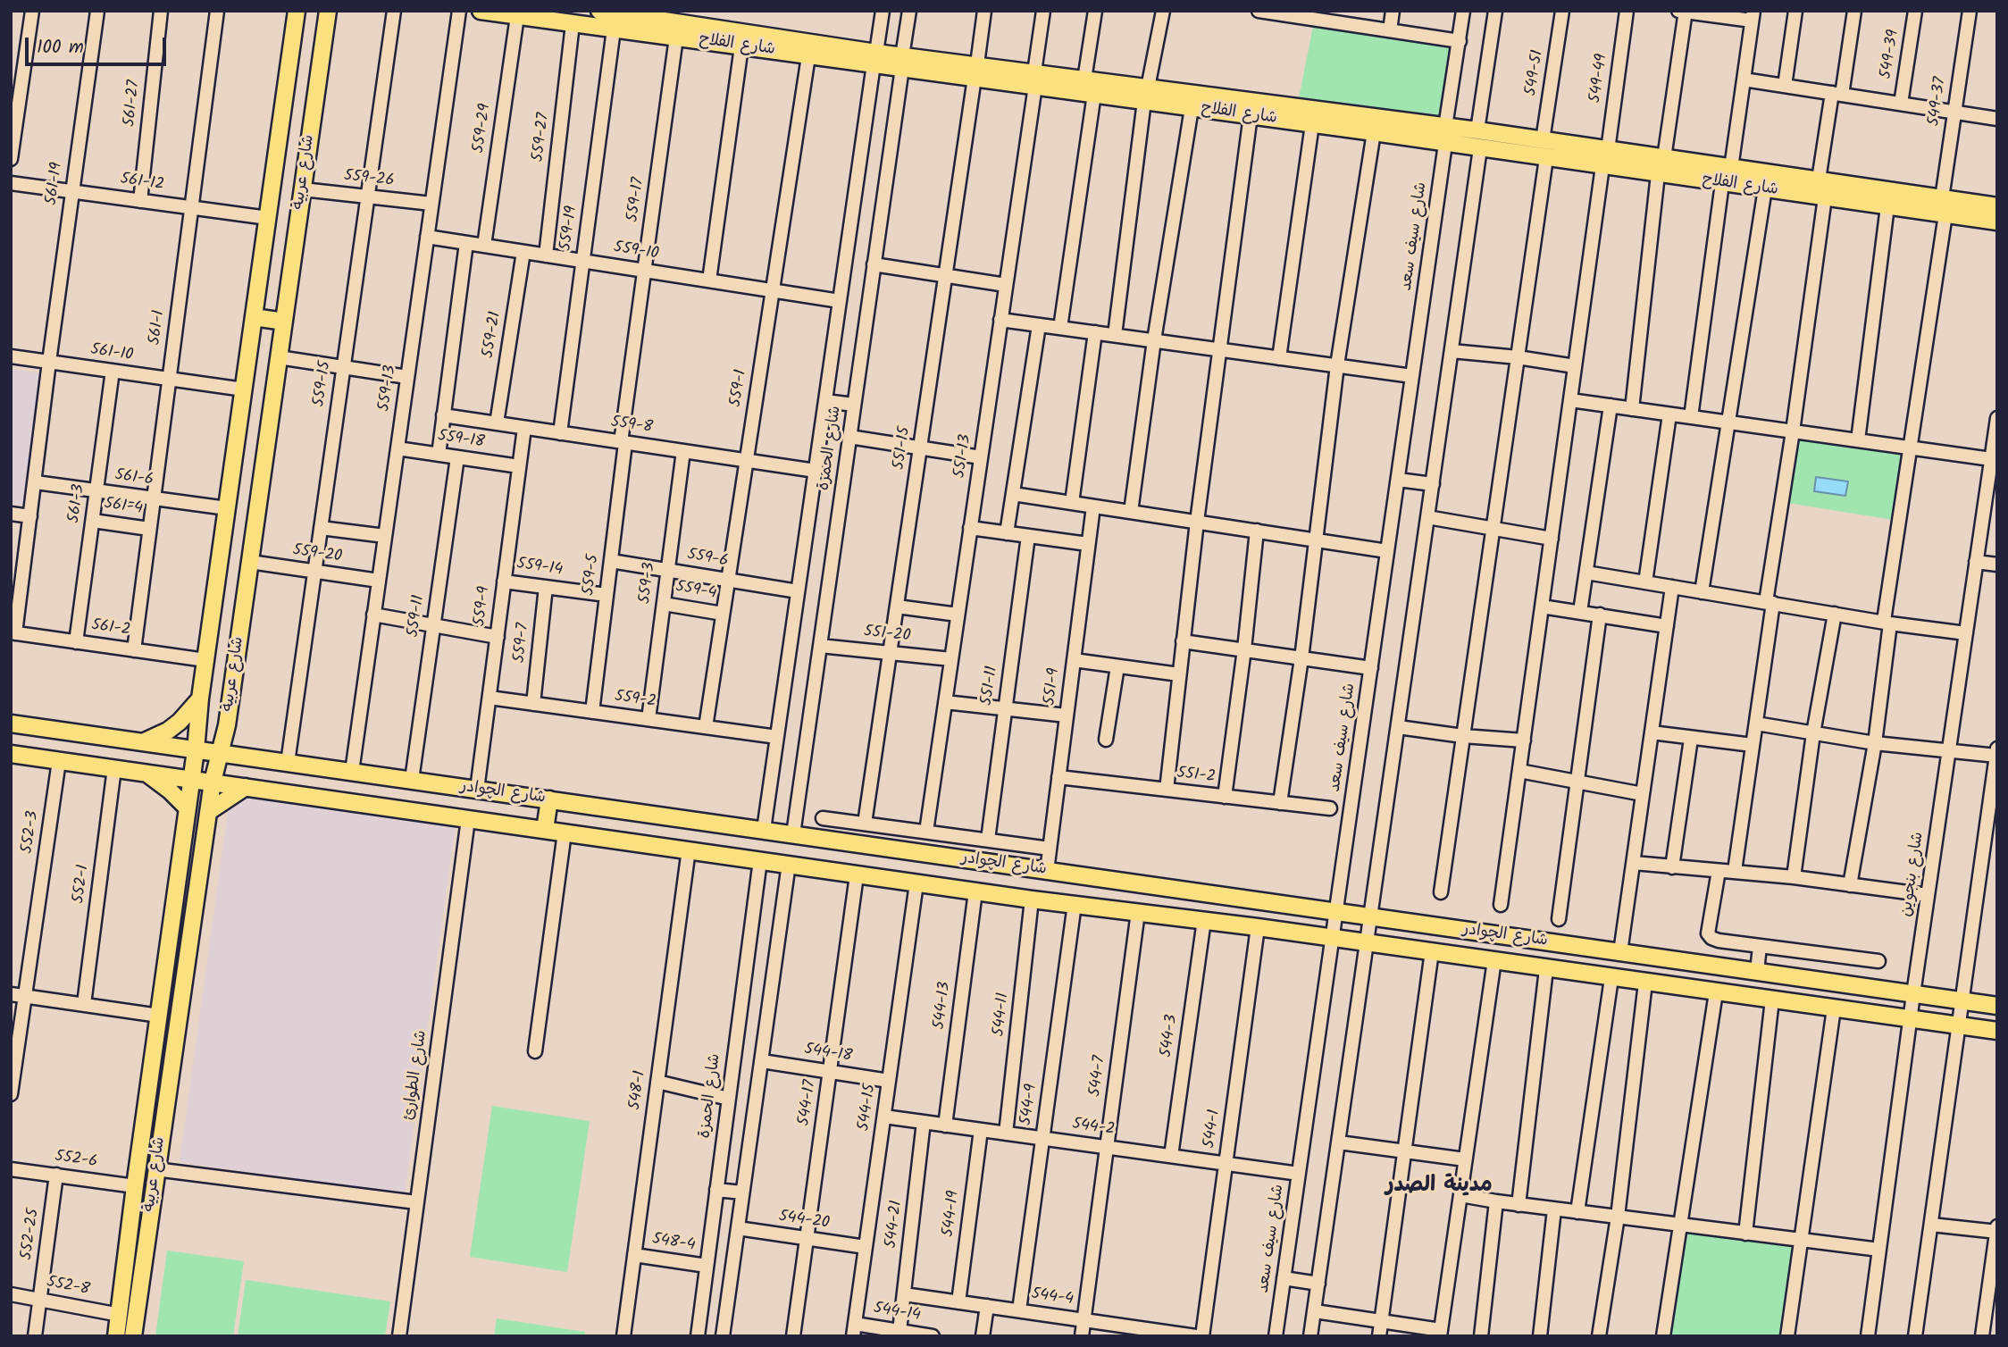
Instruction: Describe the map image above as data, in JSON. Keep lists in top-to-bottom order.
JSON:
{
  "streets": {
    "main road": ["شارع الفلاح", "شارع عربية", "شارع الچوادر"],
    "street": [
      "549-39",
      "549-51",
      "549-49",
      "549-37",
      "561-27",
      "559-29",
      "559-27",
      "559-26",
      "561-12",
      "561-19",
      "559-17",
      "559-19",
      "شارع سيف سعد",
      "559-10",
      "561-1",
      "559-21",
      "561-10",
      "559-15",
      "559-13",
      "559-1",
      "559-8",
      "559-18",
      "شارع الحمزة",
      "551-15",
      "551-13",
      "561-6",
      "561-3",
      "561-4",
      "559-20",
      "559-6",
      "559-14",
      "559-5",
      "559-3",
      "559-4",
      "559-9",
      "559-11",
      "561-2",
      "551-20",
      "559-7",
      "551-11",
      "551-9",
      "559-2",
      "551-2",
      "552-3",
      "شارع بنجوين",
      "552-1",
      "544-13",
      "544-11",
      "544-3",
      "544-18",
      "شارع الطوارئ",
      "544-7",
      "548-1",
      "544-17",
      "544-9",
      "544-15",
      "544-2",
      "544-1",
      "552-6",
      "544-19",
      "544-20",
      "544-21",
      "552-25",
      "548-4",
      "552-8",
      "544-4",
      "544-14"
    ]
  },
  "crossings": [
    ["شارع الفلاح", "549-51"],
    ["شارع الفلاح", "549-49"],
    ["شارع الفلاح", "549-37"],
    ["شارع الفلاح", "559-29"],
    ["شارع الفلاح", "559-27"],
    ["شارع الفلاح", "559-17"],
    ["شارع الفلاح", "559-19"],
    ["شارع الفلاح", "شارع سيف سعد"],
    ["شارع الفلاح", "559-1"],
    ["شارع الفلاح", "شارع الحمزة"],
    ["شارع الفلاح", "551-15"],
    ["شارع الفلاح", "551-13"],
    ["561-27", "561-12"],
    ["559-29", "559-10"],
    ["559-27", "559-10"],
    ["شارع عربية", "559-26"],
    ["شارع عربية", "561-12"],
    ["شارع عربية", "561-10"],
    ["شارع عربية", "561-6"],
    ["شارع عربية", "559-20"],
    ["شارع عربية", "561-2"],
    ["شارع عربية", "شارع الچوادر"],
    ["شارع عربية", "552-6"],
    ["شارع عربية", "552-8"],
    ["559-26", "559-15"],
    ["559-26", "559-13"],
    ["561-12", "561-19"],
    ["561-12", "561-1"],
    ["561-19", "561-10"],
    ["561-19", "561-6"],
    ["561-19", "561-2"],
    ["559-17", "559-10"],
    ["559-17", "559-8"],
    ["559-17", "559-5"],
    ["559-19", "559-10"],
    ["559-19", "559-8"],
    ["شارع سيف سعد", "شارع الچوادر"],
    ["شارع سيف سعد", "544-2"],
    ["559-10", "559-21"],
    ["559-10", "559-13"],
    ["559-10", "559-1"],
    ["559-10", "شارع الحمزة"],
    ["561-1", "561-10"],
    ["561-1", "561-6"],
    ["561-1", "561-4"],
    ["561-1", "561-2"],
    ["559-21", "559-8"],
    ["561-10", "561-3"],
    ["559-15", "559-20"],
    ["559-15", "شارع الچوادر"],
    ["559-13", "559-18"],
    ["559-13", "559-20"],
    ["559-13", "شارع الچوادر"],
    ["559-1", "559-8"],
    ["559-1", "559-6"],
    ["559-1", "559-4"],
    ["559-1", "559-2"],
    ["559-8", "شارع الحمزة"],
    ["559-8", "559-5"],
    ["559-8", "559-3"],
    ["559-8", "559-9"],
    ["559-18", "559-9"],
    ["559-18", "559-11"],
    ["شارع الحمزة", "559-6"],
    ["شارع الحمزة", "551-20"],
    ["شارع الحمزة", "559-2"],
    ["شارع الحمزة", "شارع الچوادر"],
    ["شارع الحمزة", "548-4"],
    ["551-15", "551-20"],
    ["551-13", "551-20"],
    ["561-6", "561-3"],
    ["561-3", "561-4"],
    ["561-3", "561-2"],
    ["559-6", "559-5"],
    ["559-6", "559-3"],
    ["559-14", "559-5"],
    ["559-14", "559-9"],
    ["559-14", "559-7"],
    ["559-5", "559-2"],
    ["559-3", "559-4"],
    ["559-3", "559-2"],
    ["559-9", "559-2"],
    ["559-9", "شارع الچوادر"],
    ["559-11", "شارع الچوادر"],
    ["559-7", "559-2"],
    ["551-9", "551-2"],
    ["551-9", "شارع الچوادر"],
    ["شارع الچوادر", "552-3"],
    ["شارع الچوادر", "شارع بنجوين"],
    ["شارع الچوادر", "552-1"],
    ["شارع الچوادر", "544-13"],
    ["شارع الچوادر", "544-11"],
    ["شارع الچوادر", "544-3"],
    ["شارع الچوادر", "شارع الطوارئ"],
    ["شارع الچوادر", "544-7"],
    ["شارع الچوادر", "548-1"],
    ["شارع الچوادر", "544-17"],
    ["شارع الچوادر", "544-9"],
    ["شارع الچوادر", "544-15"],
    ["شارع الچوادر", "544-1"],
    ["544-13", "544-2"],
    ["544-11", "544-2"],
    ["544-3", "544-2"],
    ["544-18", "544-17"],
    ["544-18", "544-15"],
    ["544-7", "544-2"],
    ["544-7", "544-4"],
    ["548-1", "548-4"],
    ["544-17", "544-20"],
    ["544-9", "544-2"],
    ["544-9", "544-4"],
    ["544-15", "544-2"],
    ["544-15", "544-20"],
    ["544-15", "544-14"],
    ["544-2", "544-1"],
    ["544-2", "544-19"],
    ["544-2", "544-21"],
    ["552-6", "552-25"],
    ["544-19", "544-4"],
    ["544-21", "544-4"],
    ["544-21", "544-14"],
    ["552-25", "552-8"]
  ],
  "districts": ["مدينة الصدر"],
  "scale_bar": "100 m"
}
